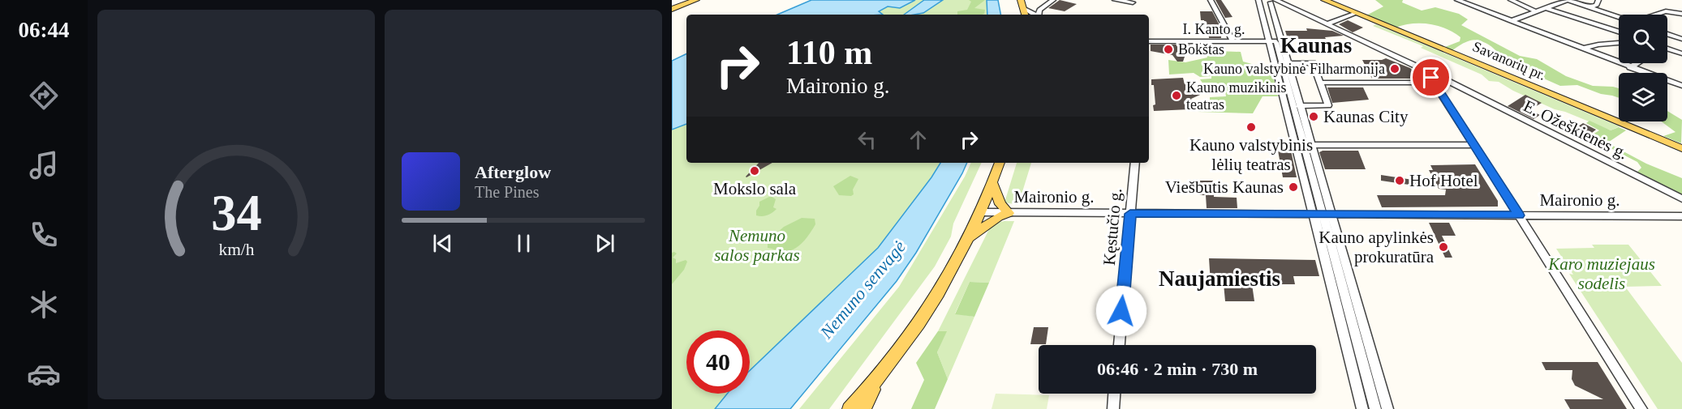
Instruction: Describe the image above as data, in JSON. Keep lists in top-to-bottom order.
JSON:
{
  "streets": {
    "main road": ["Savanorių pr."],
    "street": [
      "I. Kanto g.",
      "E. Ožeškienės g.",
      "Maironio g.",
      "Kęstučio g."
    ]
  },
  "crossings": [
    ["Maironio g.", "Kęstučio g."]
  ],
  "districts": ["Kaunas", "Naujamiestis"],
  "water": ["Nemuno senvagė"],
  "parks": ["Nemuno salos parkas", "Karo muziejaus sodelis"],
  "places": [
    "Bokštas",
    "Kauno valstybinė Filharmonija",
    "Kauno muzikinis teatras",
    "Kaunas City",
    "Kauno valstybinis lėlių teatras",
    "Mokslo sala",
    "Hof Hotel",
    "Viešbutis Kaunas",
    "Kauno apylinkės prokuratūra"
  ],
  "page": {
    "tabs": "06:44",
    "turn": ["110 m", "Maironio g."],
    "song": ["Afterglow", "The Pines"],
    "limit": "40",
    "trip": "06:46 · 2 min · 730 m",
    "gauge": ["34", "km/h"]
  }
}
